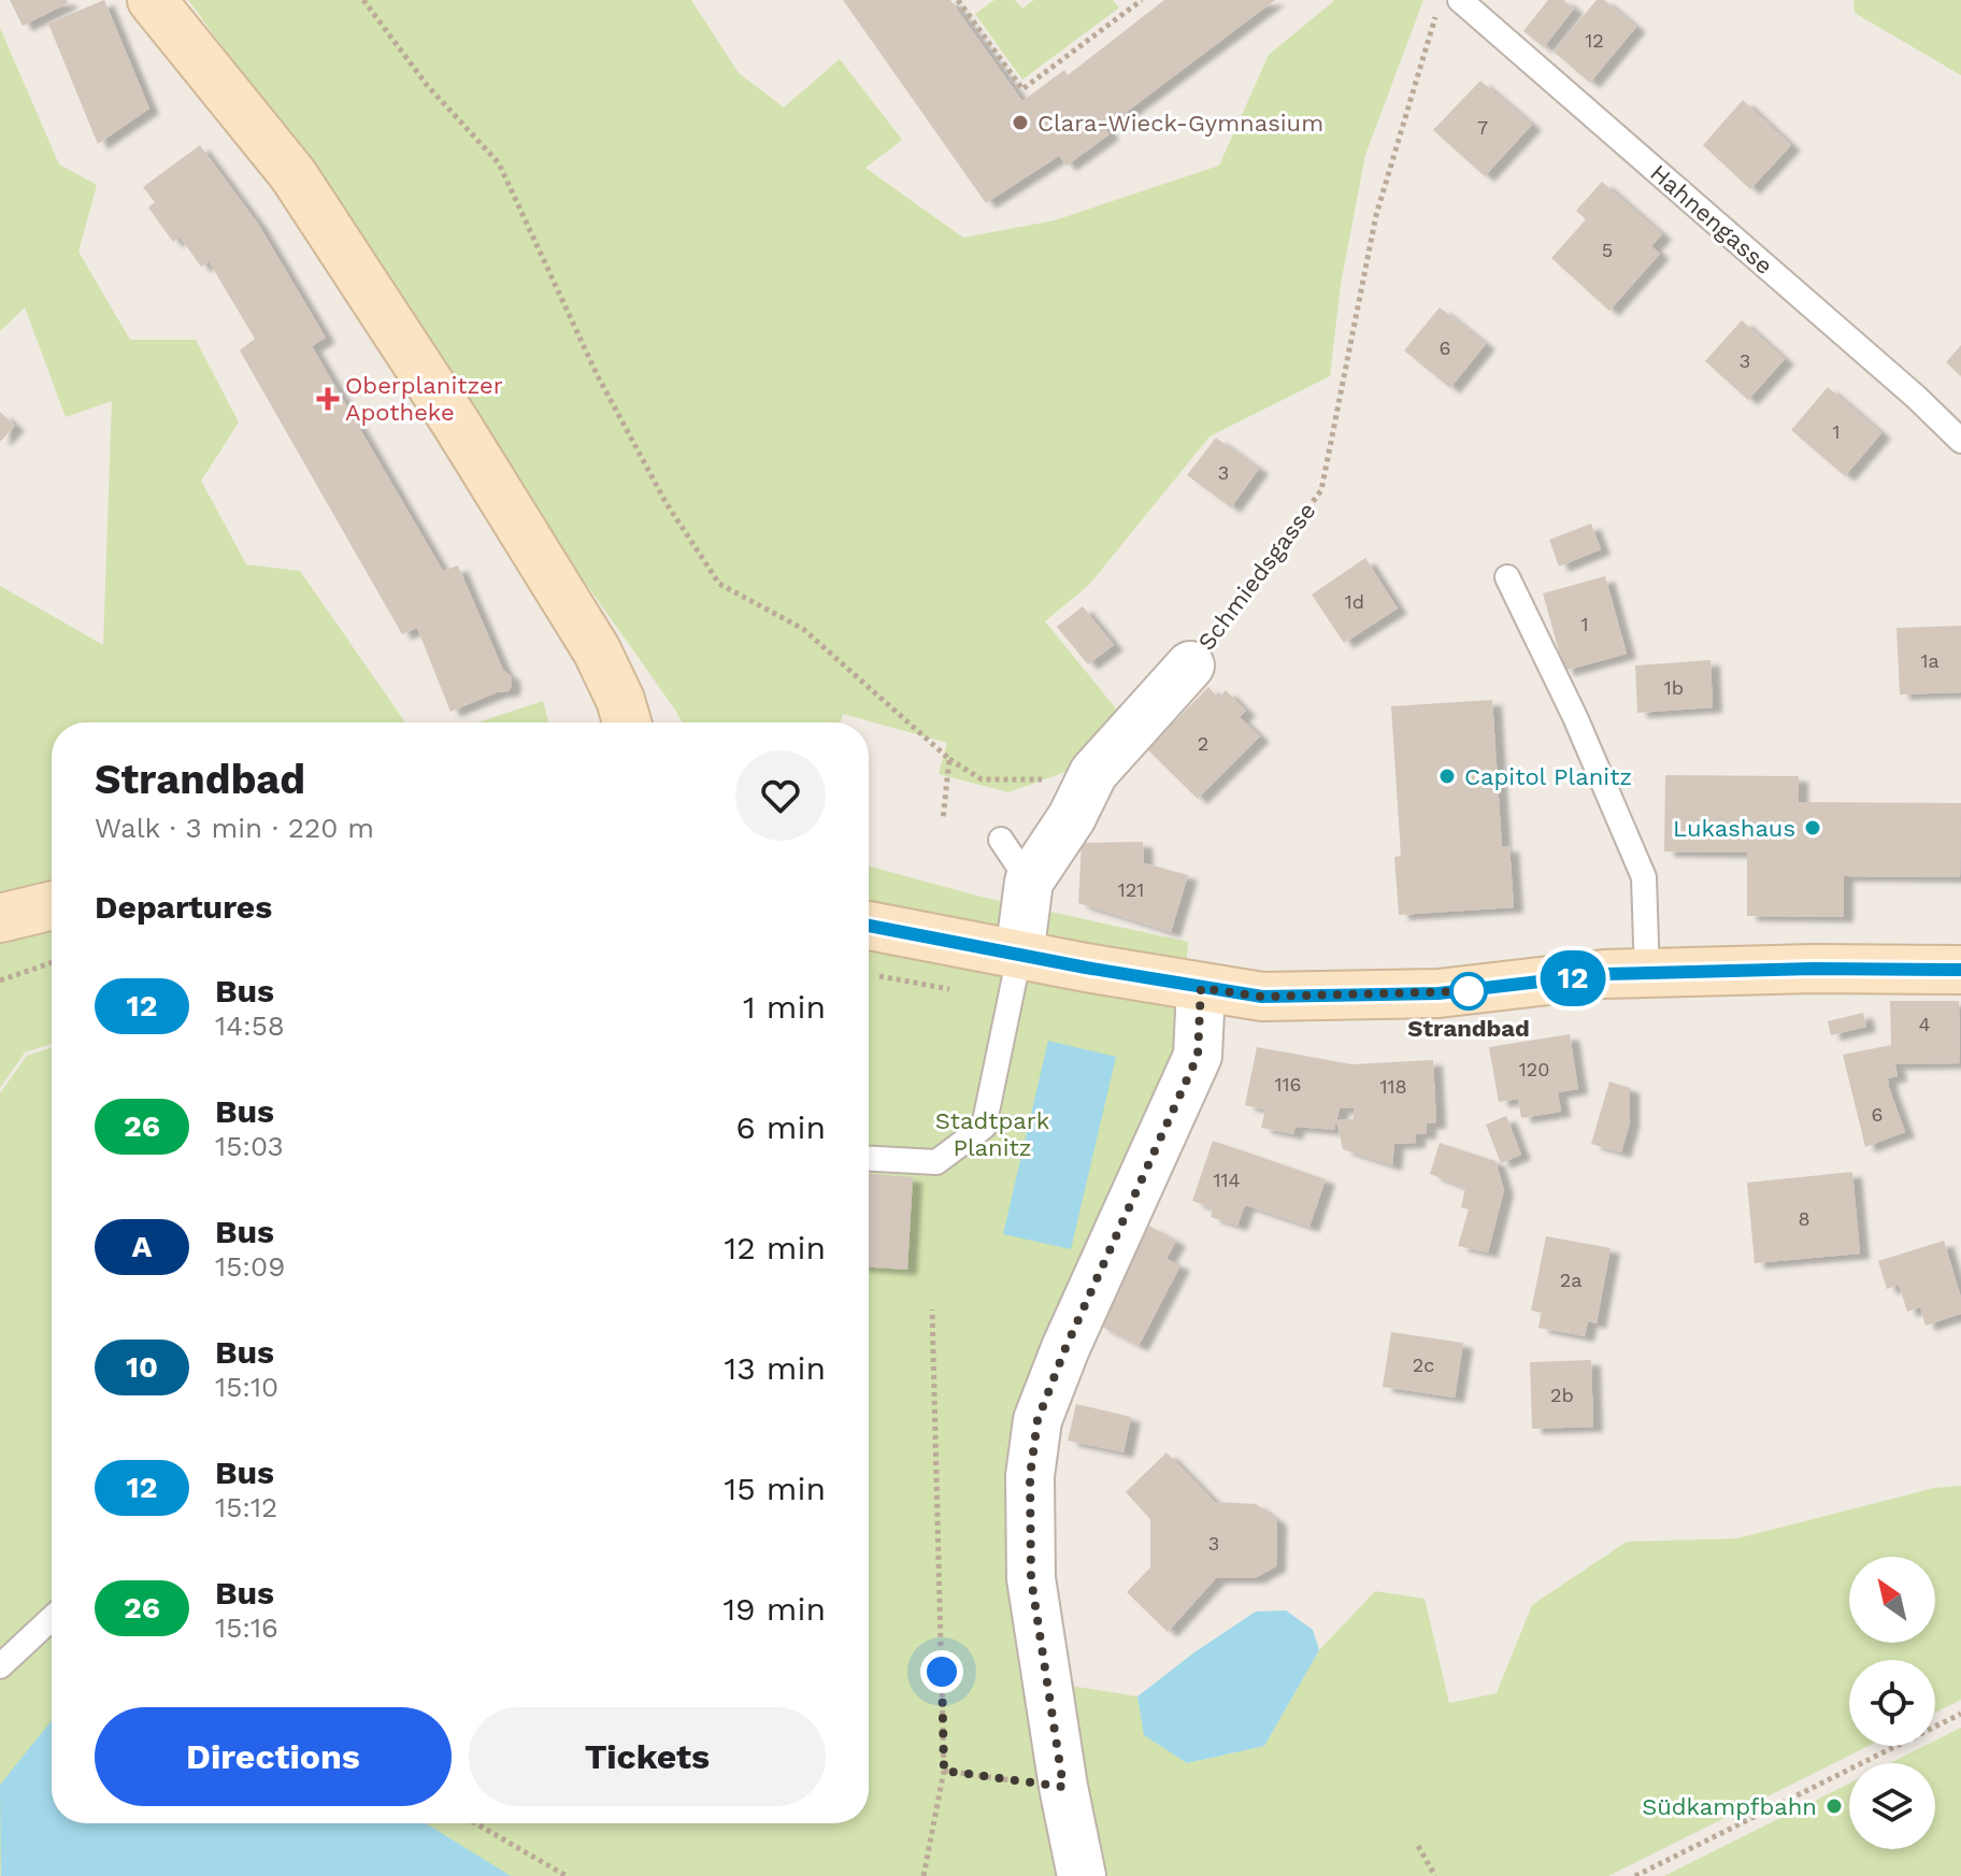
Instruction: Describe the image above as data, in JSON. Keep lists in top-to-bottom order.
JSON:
{
  "streets": {
    "street": ["Schmiedsgasse"],
    "lane": ["Hahnengasse"]
  },
  "parks": ["Stadtpark Planitz"],
  "places": {
    "other": [
      "Clara-Wieck-Gymnasium",
      "Capitol Planitz",
      "Lukashaus",
      "Strandbad",
      "Südkampfbahn"
    ],
    "health": ["Oberplanitzer Apotheke"]
  },
  "lines": ["bus line 12"],
  "house_numbers": [
    "12",
    "7",
    "5",
    "6",
    "3",
    "1",
    "3",
    "1d",
    "1",
    "1a",
    "1b",
    "2",
    "121",
    "4",
    "120",
    "116",
    "118",
    "6",
    "114",
    "8",
    "2a",
    "2c",
    "2b",
    "3"
  ],
  "north": "top left",
  "page": {
    "on_map": "12",
    "heading": [
      ["Strandbad", "Walk · 3 min · 220 m"],
      "Departures"
    ],
    "list": [
      {
        "mark": "12",
        "name": "Bus",
        "note": "14:58",
        "value": "1 min"
      },
      {
        "mark": "26",
        "name": "Bus",
        "note": "15:03",
        "value": "6 min"
      },
      {
        "mark": "A",
        "name": "Bus",
        "note": "15:09",
        "value": "12 min"
      },
      {
        "mark": "10",
        "name": "Bus",
        "note": "15:10",
        "value": "13 min"
      },
      {
        "mark": "12",
        "name": "Bus",
        "note": "15:12",
        "value": "15 min"
      },
      {
        "mark": "26",
        "name": "Bus",
        "note": "15:16",
        "value": "19 min"
      }
    ],
    "buttons": ["Directions", "Tickets"]
  }
}
